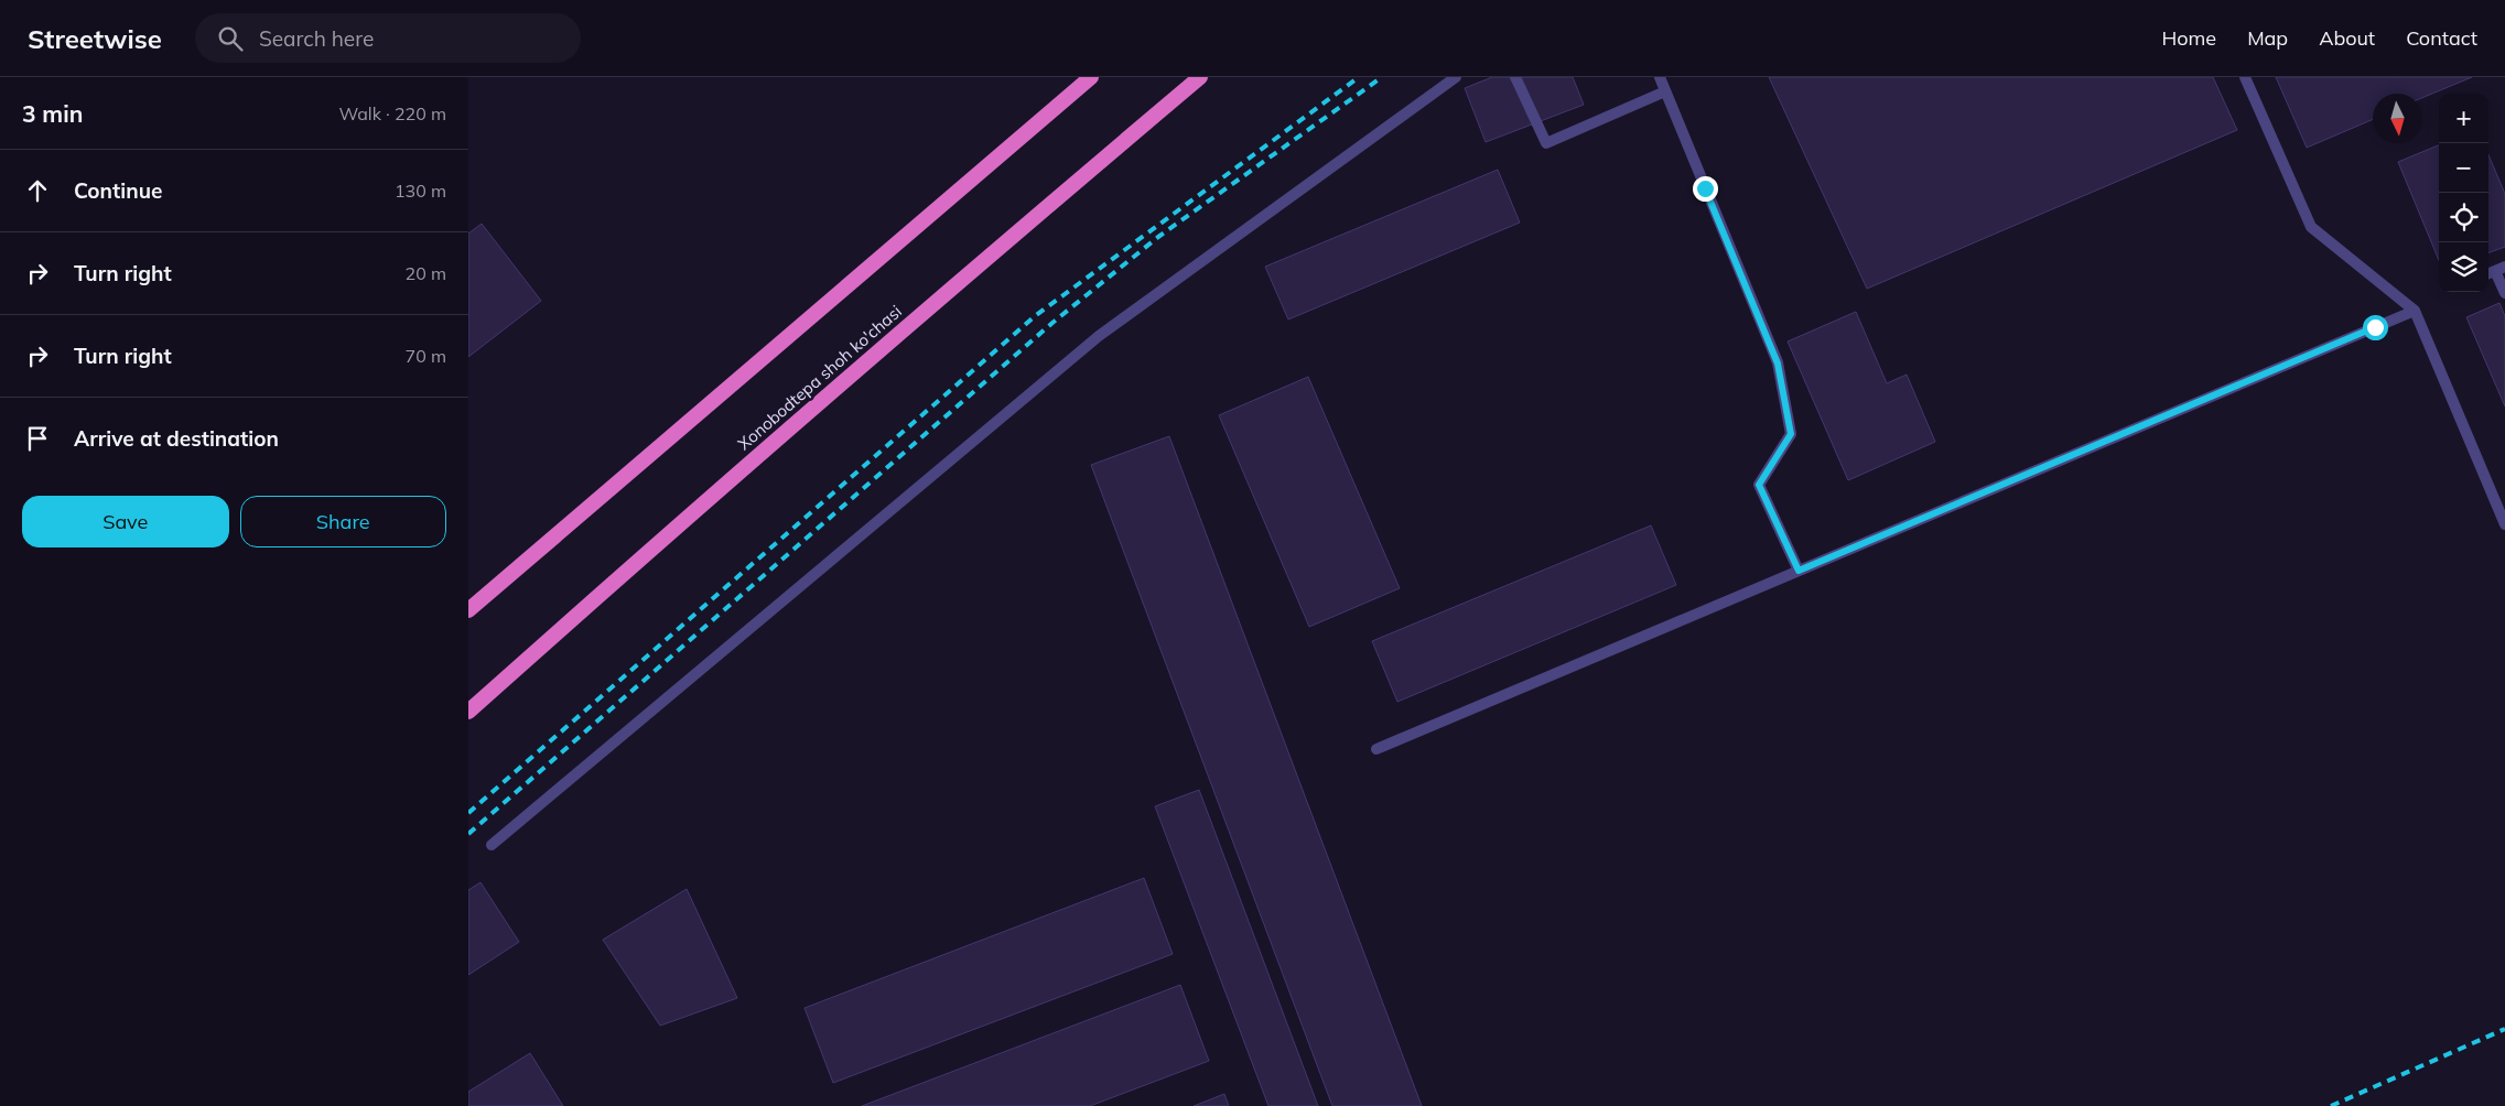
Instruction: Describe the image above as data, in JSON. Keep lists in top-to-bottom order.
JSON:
{
  "streets": {
    "highway": ["Xonobodtepa shoh ko'chasi"]
  },
  "north": "bottom",
  "page": {
    "header": "Streetwise",
    "search": "Search here",
    "nav": [
      "Home",
      "Map",
      "About",
      "Contact"
    ],
    "heading": ["3 min", "Walk · 220 m"],
    "map_buttons": ["+", "−"],
    "list": [
      ["Continue", "130 m"],
      ["Turn right", "20 m"],
      ["Turn right", "70 m"],
      "Arrive at destination"
    ],
    "buttons": ["Save", "Share"]
  }
}
